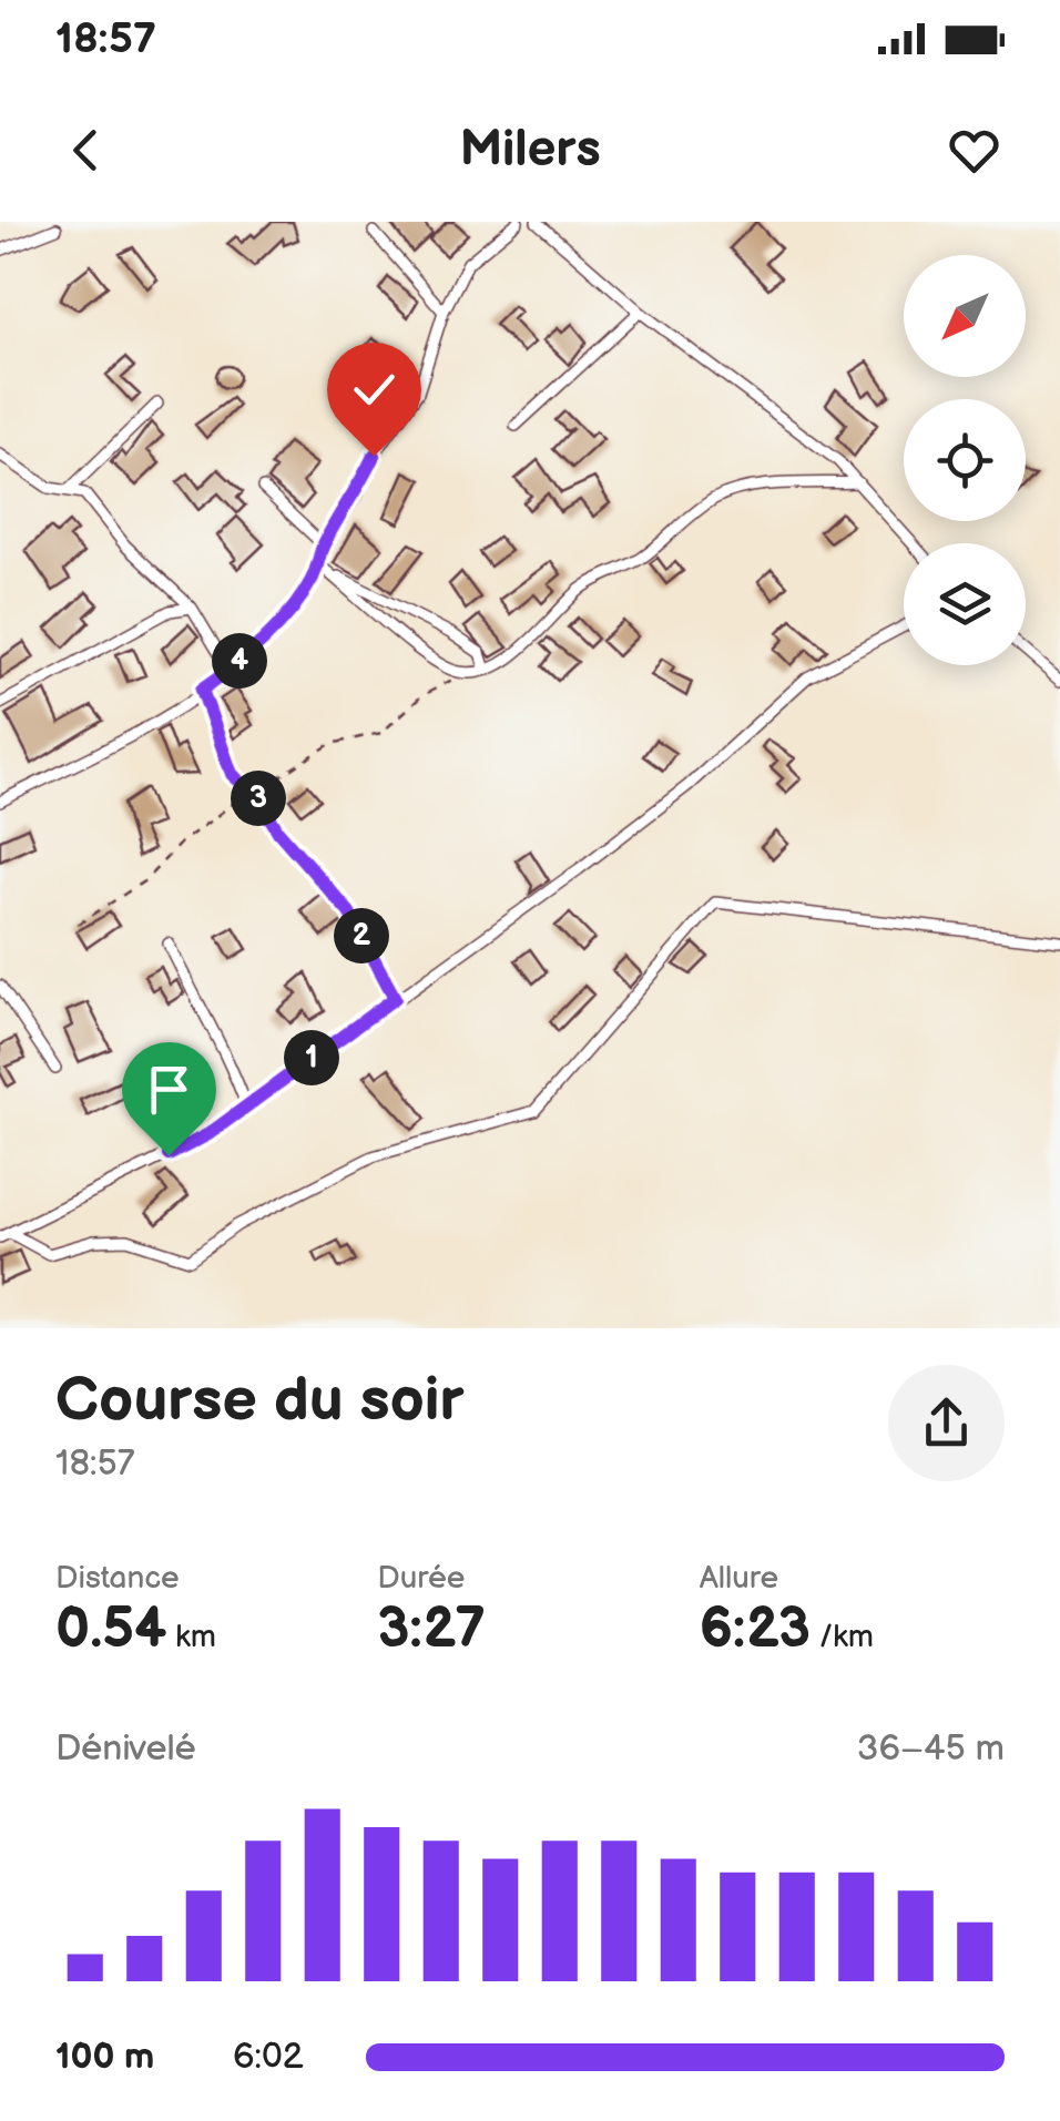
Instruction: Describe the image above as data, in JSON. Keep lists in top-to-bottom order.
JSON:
{
  "north": "bottom left",
  "page": {
    "status": "18:57",
    "header": "Milers",
    "pins": [
      "4",
      "3",
      "2",
      "1"
    ],
    "heading": ["Course du soir", "18:57"],
    "stats": [
      ["Distance", "0.54 km"],
      ["Durée", "3:27"],
      ["Allure", "6:23 /km"]
    ],
    "chart": ["Dénivelé", "36–45 m"],
    "list": [
      {
        "name": "100 m",
        "note": "6:02"
      }
    ]
  }
}
